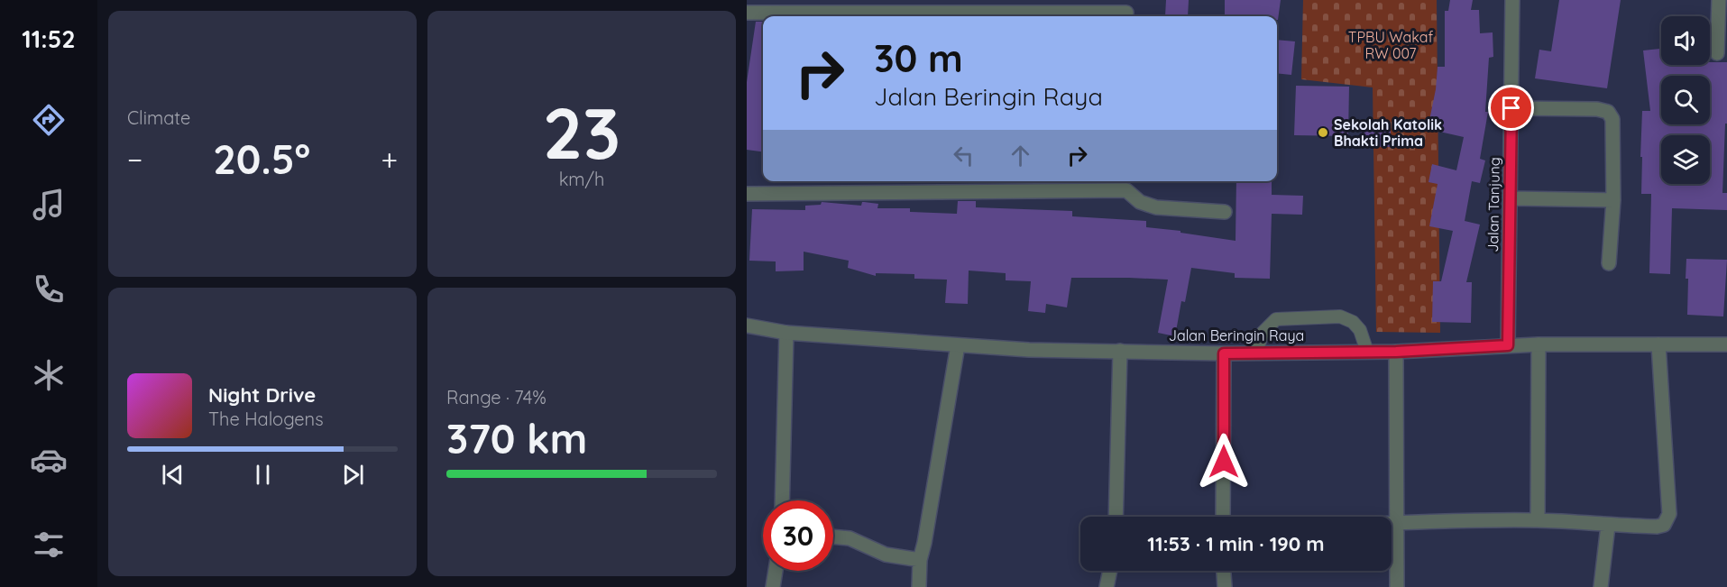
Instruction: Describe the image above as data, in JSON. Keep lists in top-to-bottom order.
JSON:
{
  "streets": {
    "street": ["Jalan Tanjung", "Jalan Beringin Raya"]
  },
  "crossings": [
    ["Jalan Tanjung", "Jalan Beringin Raya"]
  ],
  "parks": ["TPBU Wakaf RW 007"],
  "places": ["Sekolah Katolik Bhakti Prima"],
  "page": {
    "tabs": "11:52",
    "tile": [
      "Climate",
      ["23", "km/h"],
      ["Range · 74%", "370 km"]
    ],
    "turn": ["30 m", "Jalan Beringin Raya"],
    "heat": ["−", "20.5°", "+"],
    "song": ["Night Drive", "The Halogens"],
    "limit": "30",
    "trip": "11:53 · 1 min · 190 m"
  }
}
